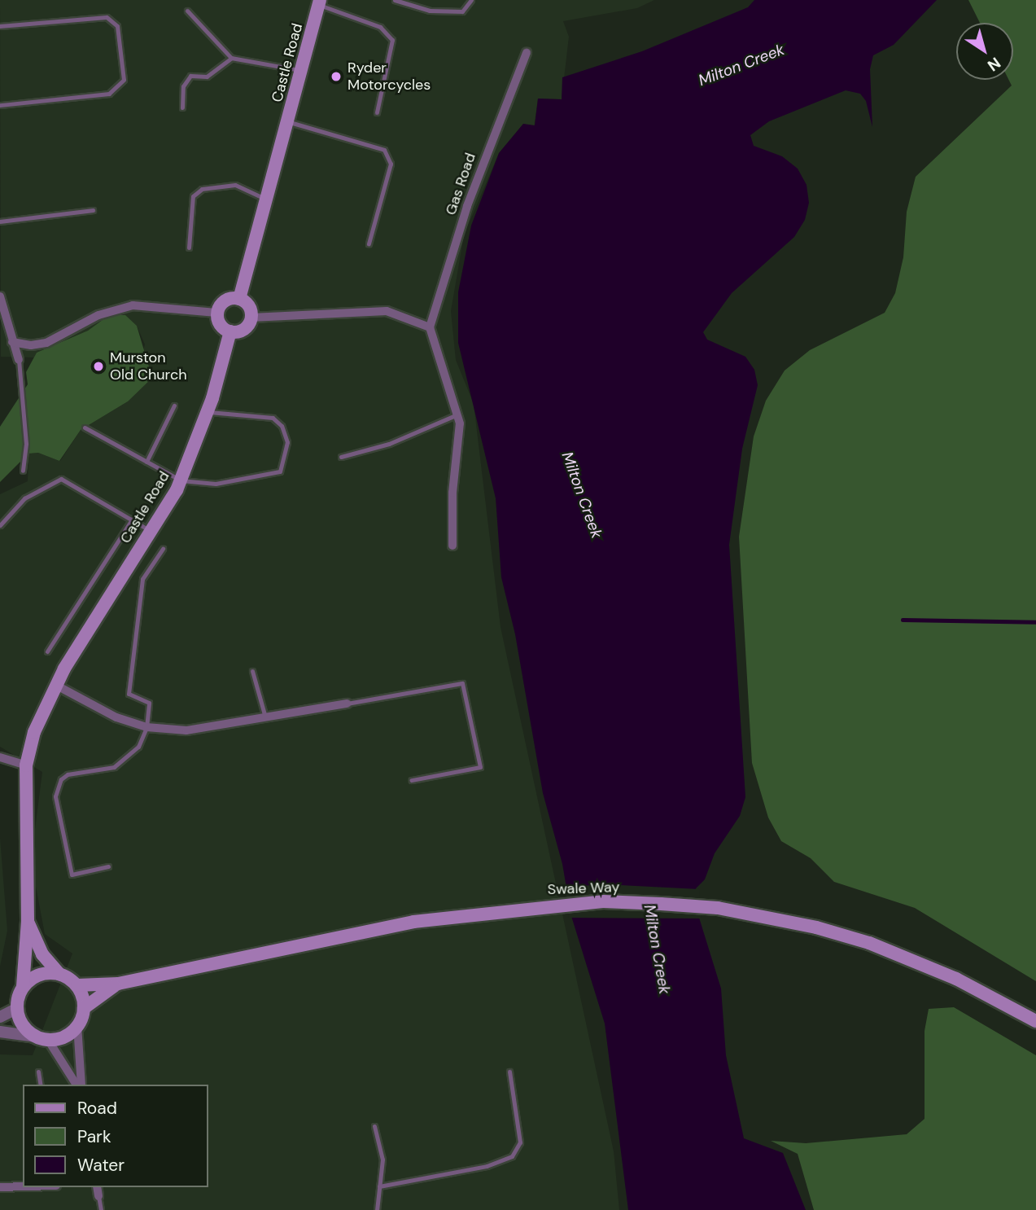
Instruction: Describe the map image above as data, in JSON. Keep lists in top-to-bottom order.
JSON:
{
  "streets": {
    "main road": ["Castle Road", "Swale Way"],
    "street": ["Gas Road"]
  },
  "crossings": [
    ["Castle Road", "Swale Way"]
  ],
  "water": ["Milton Creek"],
  "places": ["Ryder Motorcycles", "Murston Old Church"],
  "legend": ["Road", "Park", "Water"],
  "north": "bottom right"
}
